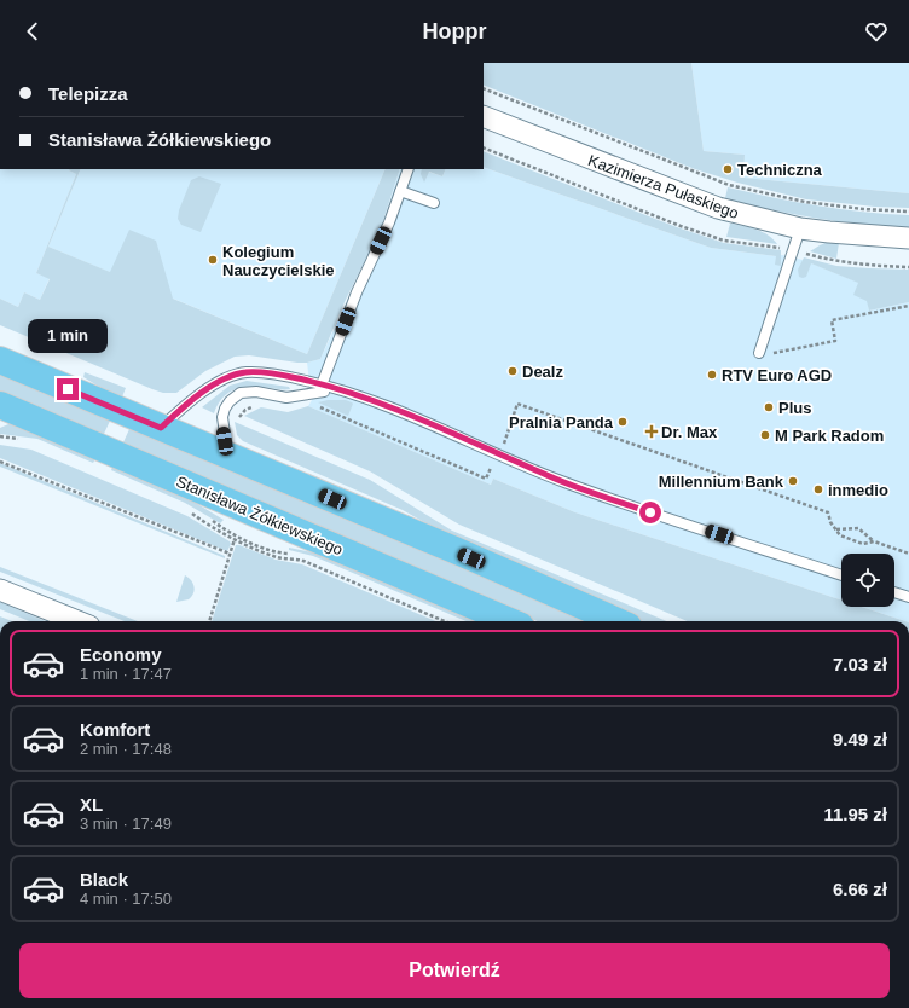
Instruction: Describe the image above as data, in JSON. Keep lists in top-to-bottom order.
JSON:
{
  "streets": {
    "main road": ["Stanisława Żółkiewskiego"],
    "street": ["Kazimierza Pułaskiego"]
  },
  "places": {
    "other": [
      "Techniczna",
      "Kolegium Nauczycielskie",
      "Dealz",
      "RTV Euro AGD",
      "Plus",
      "Pralnia Panda",
      "M Park Radom",
      "Millennium Bank",
      "inmedio"
    ],
    "health": ["Dr. Max"]
  },
  "page": {
    "header": "Hoppr",
    "banner": ["Telepizza", "Stanisława Żółkiewskiego"],
    "bubble": "1 min",
    "list": [
      {
        "name": "Economy",
        "note": "1 min · 17:47",
        "value": "7.03 zł"
      },
      {
        "name": "Komfort",
        "note": "2 min · 17:48",
        "value": "9.49 zł"
      },
      {
        "name": "XL",
        "note": "3 min · 17:49",
        "value": "11.95 zł"
      },
      {
        "name": "Black",
        "note": "4 min · 17:50",
        "value": "6.66 zł"
      }
    ],
    "buttons": "Potwierdź"
  }
}
